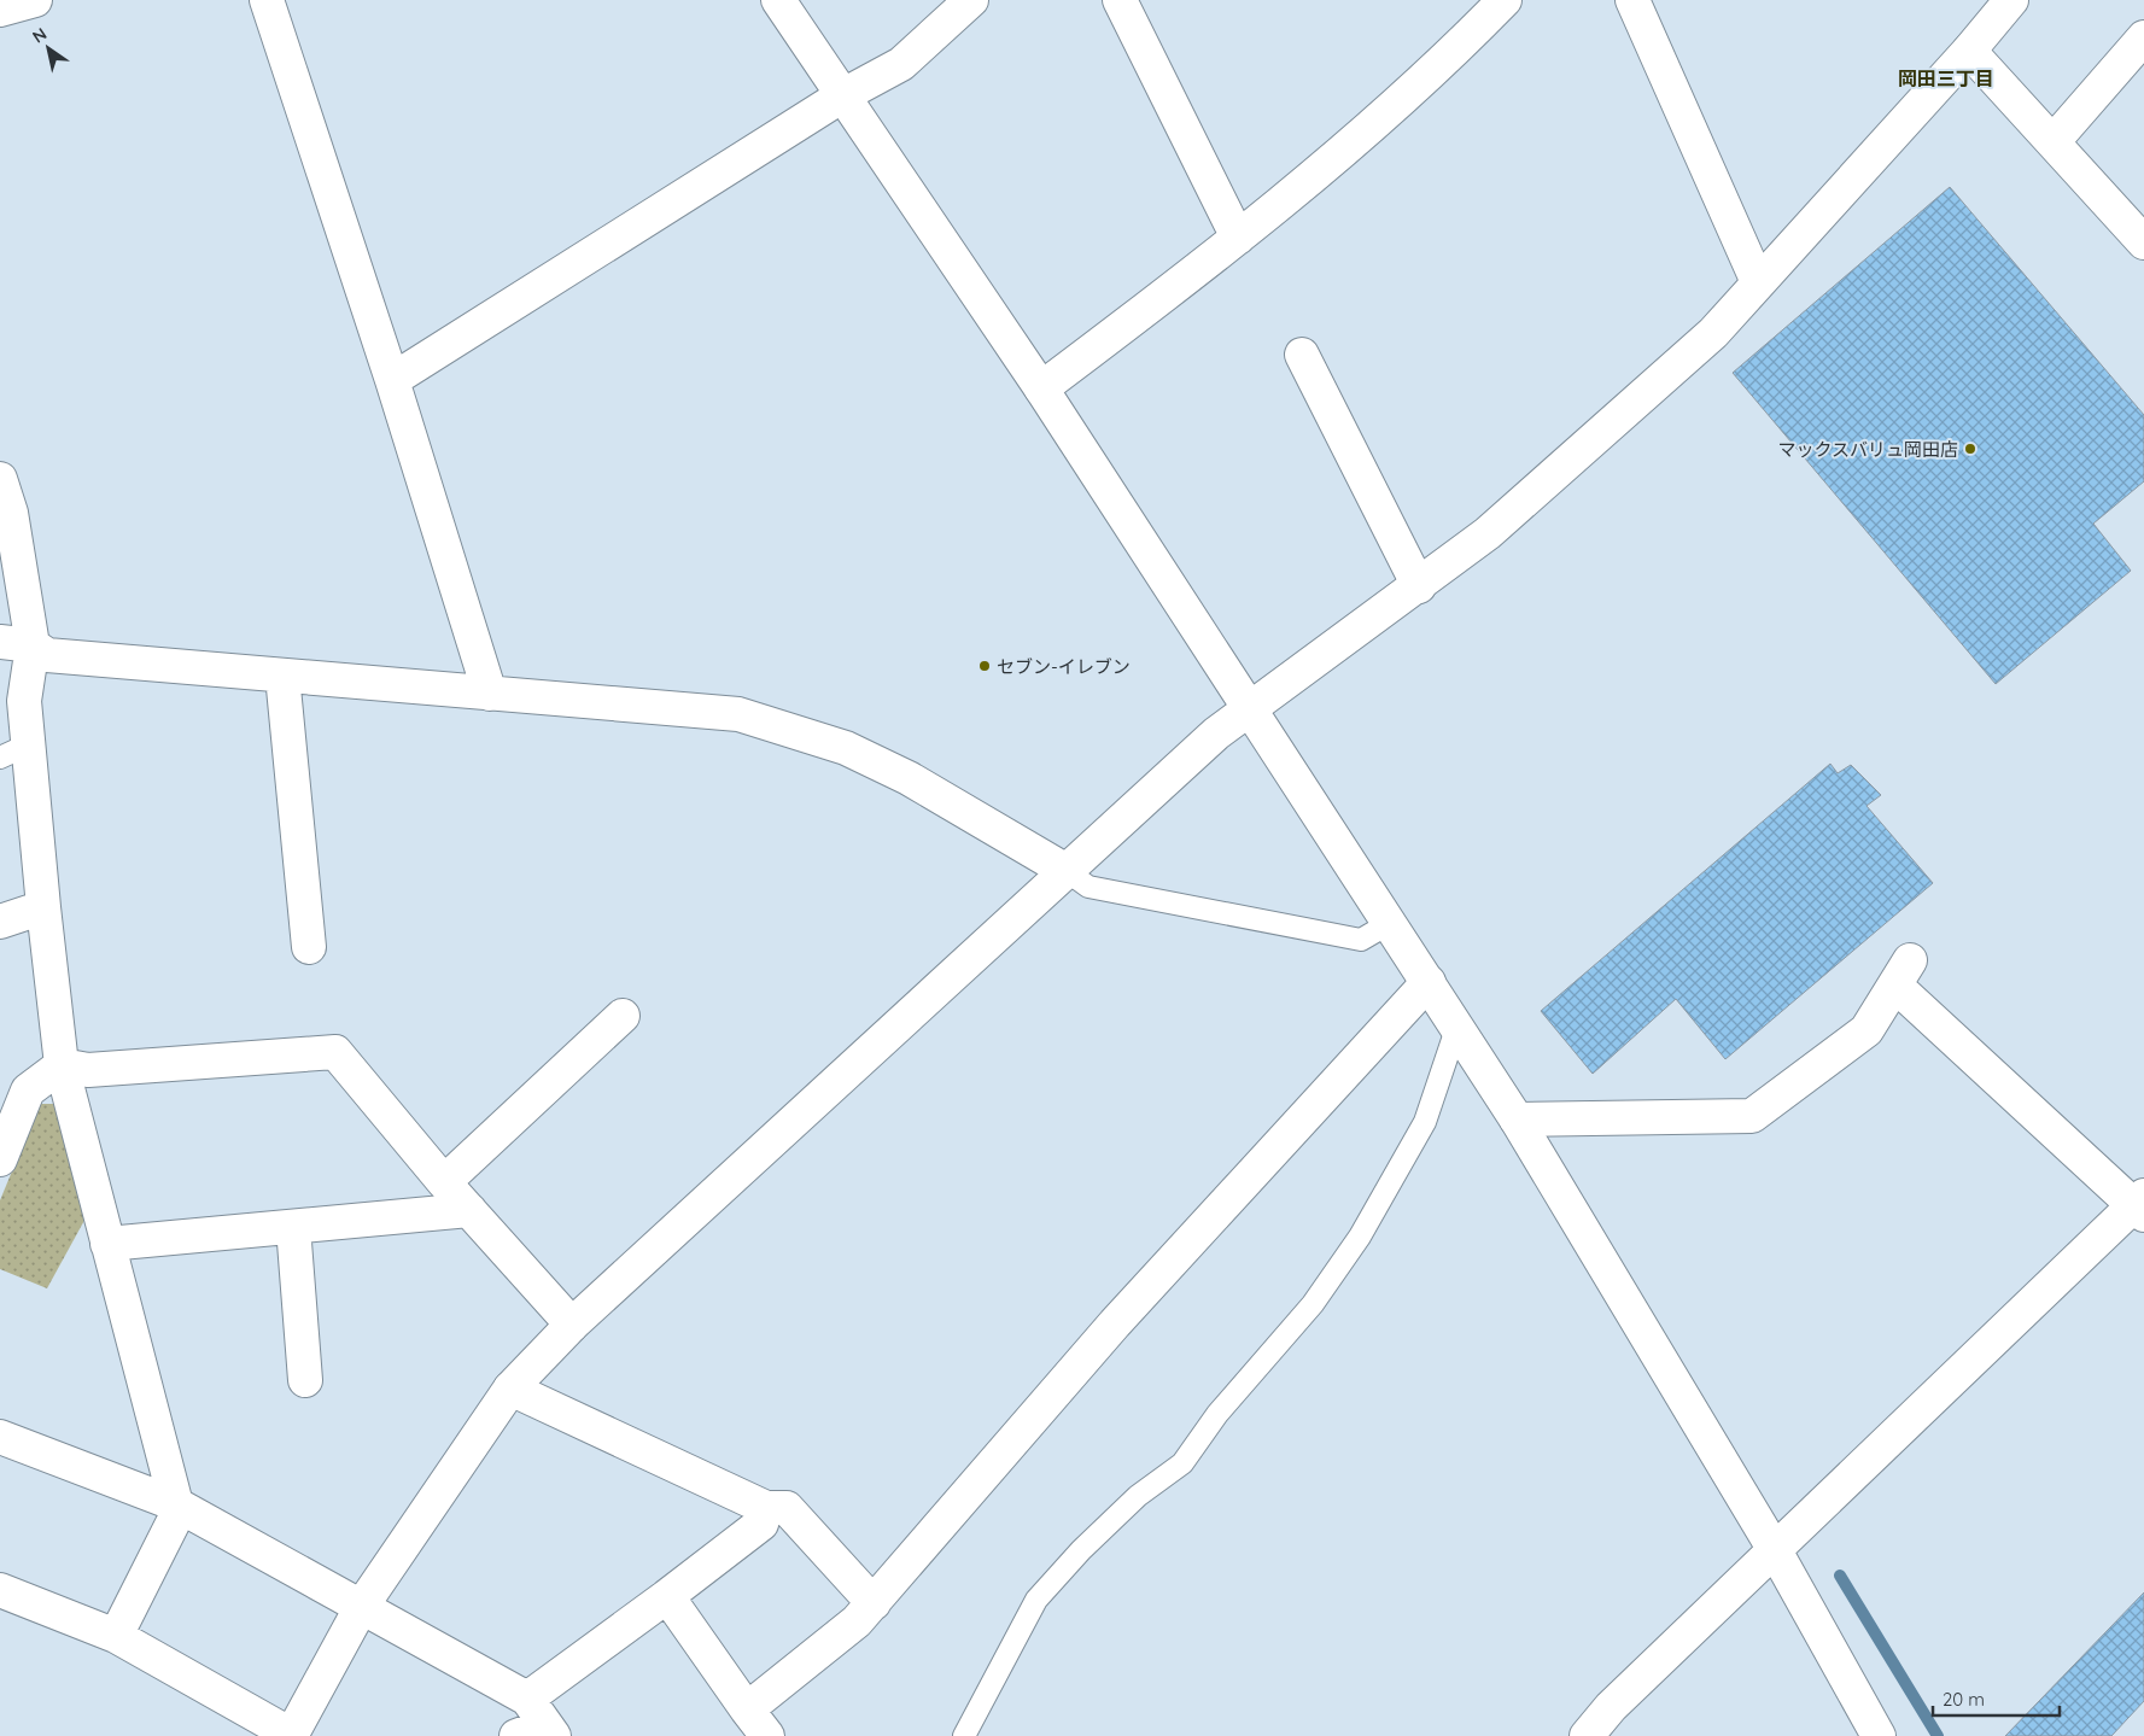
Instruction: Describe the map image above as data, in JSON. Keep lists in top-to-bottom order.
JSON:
{
  "districts": ["岡田三丁目"],
  "places": ["マックスバリュ岡田店", "セブン-イレブン"],
  "scale_bar": "20 m",
  "north": "top left"
}
